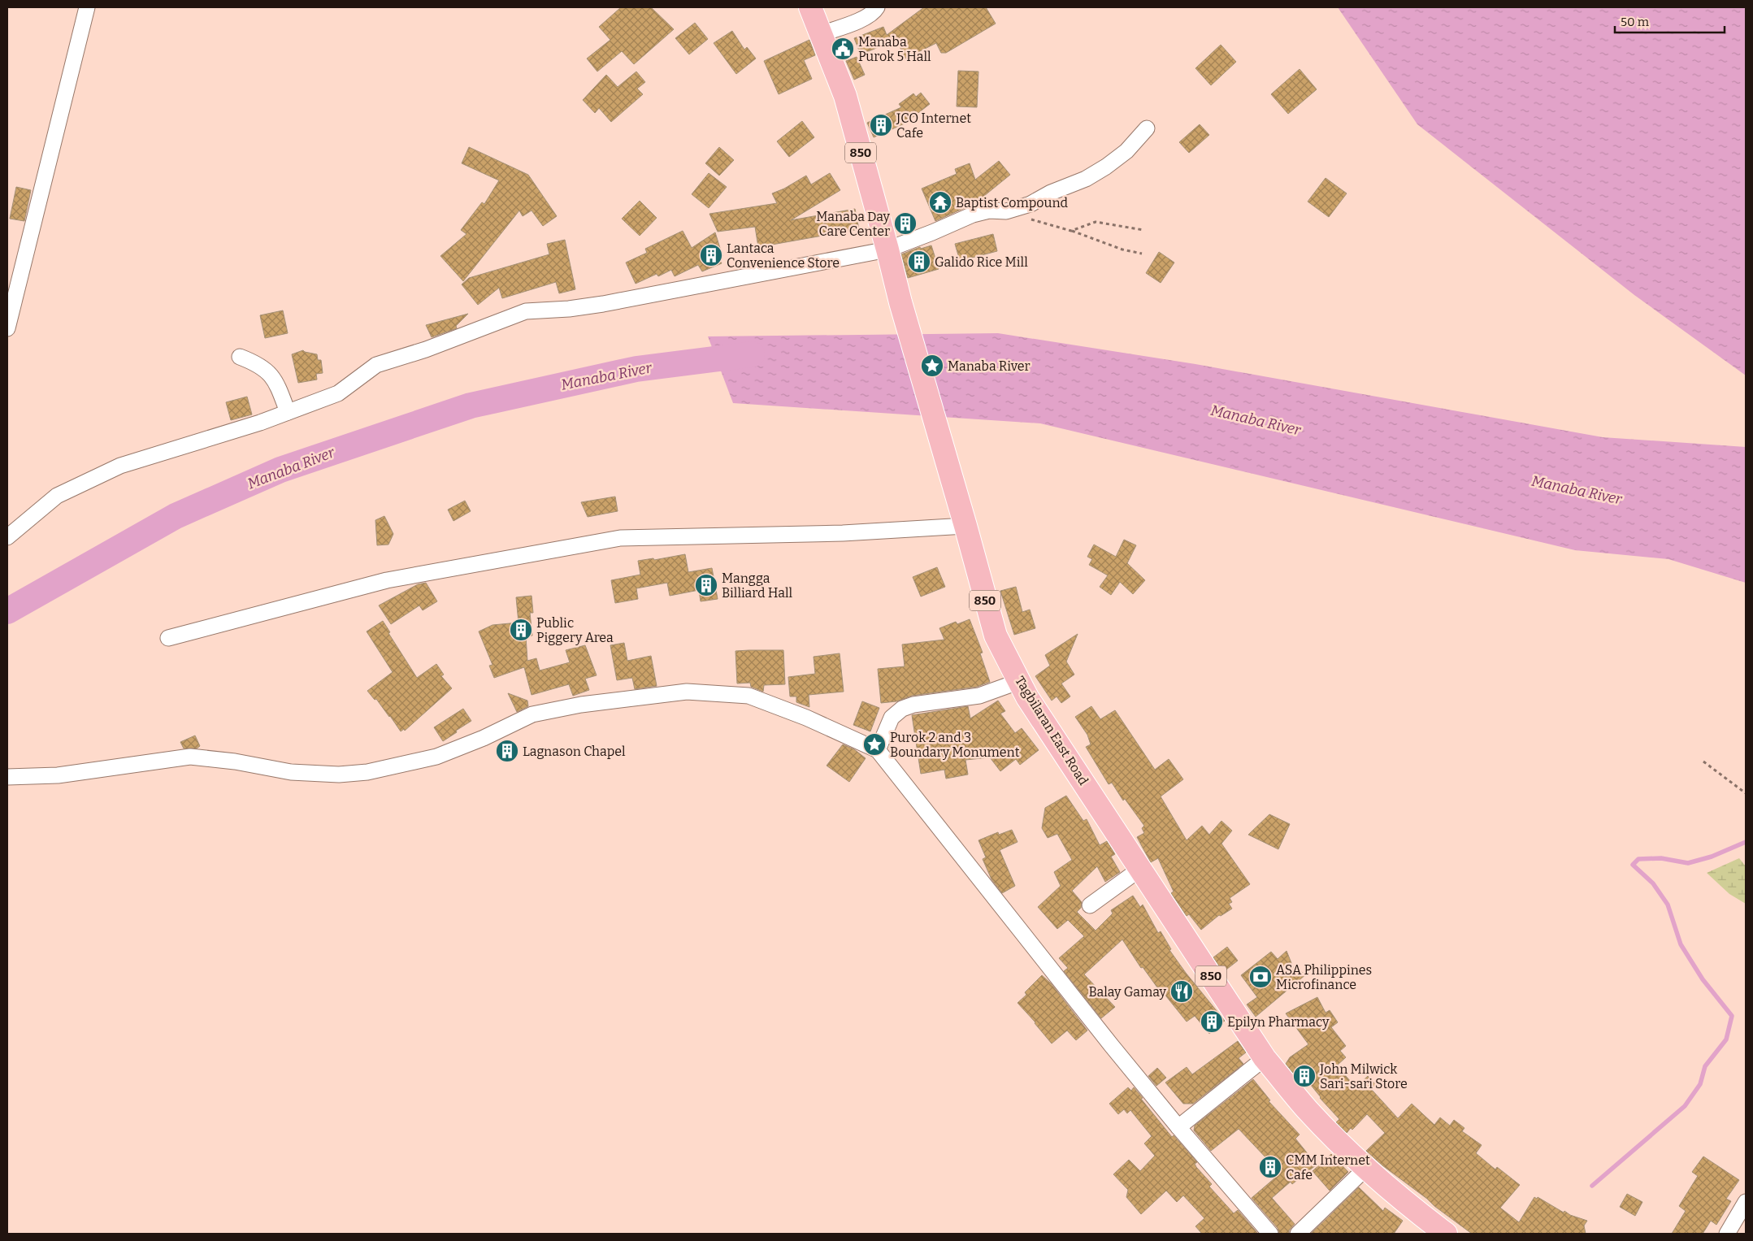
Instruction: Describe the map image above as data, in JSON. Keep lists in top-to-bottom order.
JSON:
{
  "streets": {
    "main road": ["850", "Tagbilaran East Road"]
  },
  "water": ["Manaba River"],
  "places": {
    "public building": ["Manaba Purok 5 Hall"],
    "building": [
      "JCO Internet Cafe",
      "Manaba Day Care Center",
      "Lantaca Convenience Store",
      "Galido Rice Mill",
      "Mangga Billiard Hall",
      "Public Piggery Area",
      "Lagnason Chapel",
      "Epilyn Pharmacy",
      "John Milwick Sari-sari Store",
      "CMM Internet Cafe"
    ],
    "temple": ["Baptist Compound"],
    "place": ["Manaba River", "Purok 2 and 3 Boundary Monument"],
    "bank": ["ASA Philippines Microfinance"],
    "restaurant": ["Balay Gamay"]
  },
  "scale_bar": "50 m"
}
